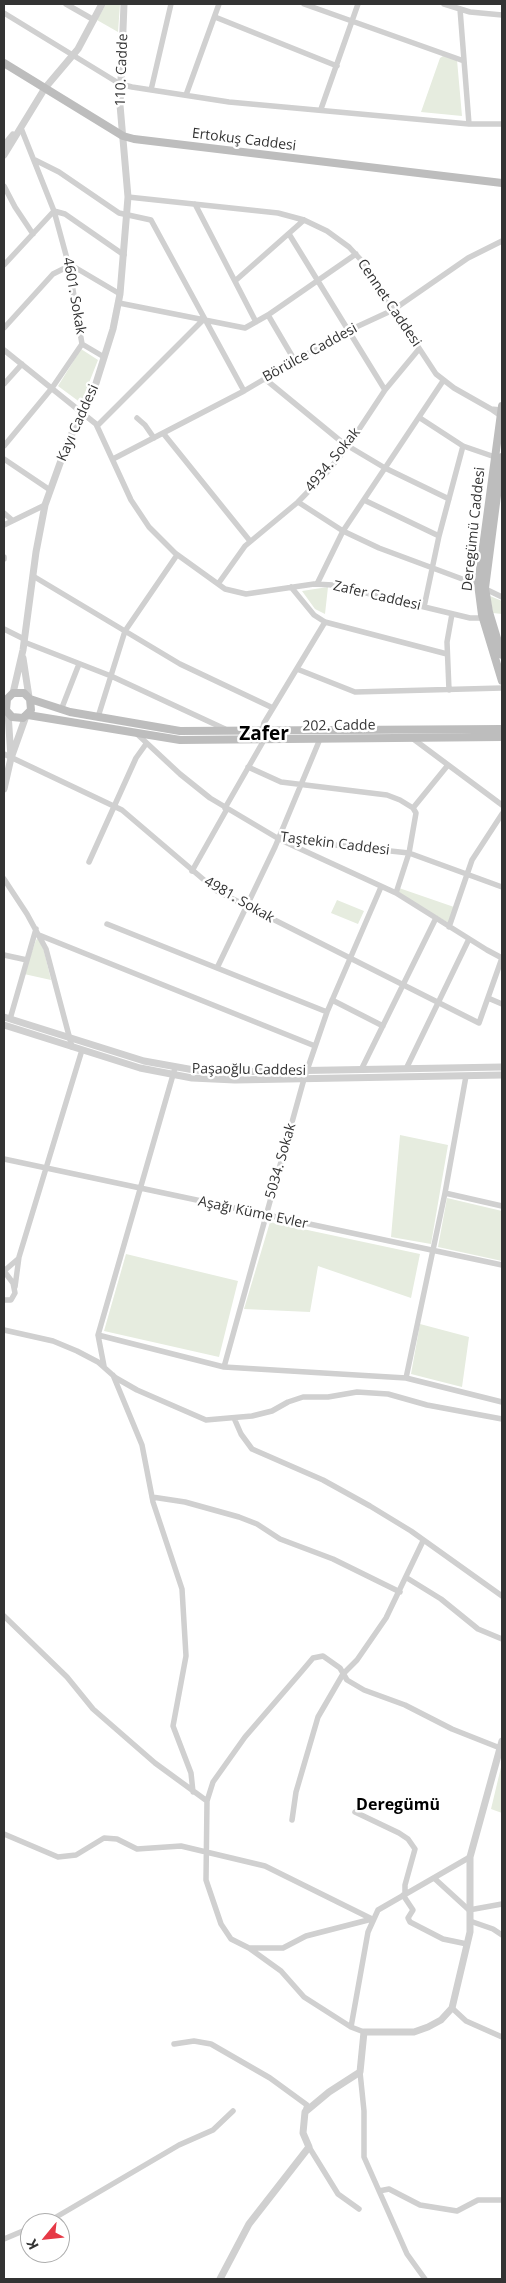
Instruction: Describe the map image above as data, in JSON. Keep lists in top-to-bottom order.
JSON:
{
  "streets": {
    "main road": ["Ertokuş Caddesi", "Deregümü Caddesi", "202. Cadde"],
    "street": [
      "110. Cadde",
      "4601. Sokak",
      "Cennet Caddesi",
      "Börülce Caddesi",
      "Kayı Caddesi",
      "4934. Sokak",
      "Zafer Caddesi",
      "Taştekin Caddesi",
      "4981. Sokak",
      "Paşaoğlu Caddesi",
      "5034. Sokak",
      "Aşağı Küme Evler"
    ]
  },
  "crossings": [
    ["110. Cadde", "Ertokuş Caddesi"],
    ["110. Cadde", "Kayı Caddesi"],
    ["Ertokuş Caddesi", "Kayı Caddesi"],
    ["4601. Sokak", "Zafer Caddesi"],
    ["Cennet Caddesi", "Börülce Caddesi"],
    ["Cennet Caddesi", "Kayı Caddesi"],
    ["Cennet Caddesi", "4934. Sokak"],
    ["Cennet Caddesi", "Deregümü Caddesi"],
    ["Börülce Caddesi", "Zafer Caddesi"],
    ["Kayı Caddesi", "Zafer Caddesi"],
    ["Kayı Caddesi", "202. Cadde"],
    ["4934. Sokak", "Zafer Caddesi"],
    ["Deregümü Caddesi", "Zafer Caddesi"],
    ["202. Cadde", "Taştekin Caddesi"],
    ["4981. Sokak", "5034. Sokak"],
    ["Paşaoğlu Caddesi", "5034. Sokak"],
    ["5034. Sokak", "Aşağı Küme Evler"]
  ],
  "districts": ["Zafer", "Deregümü"],
  "north": "bottom left"
}
